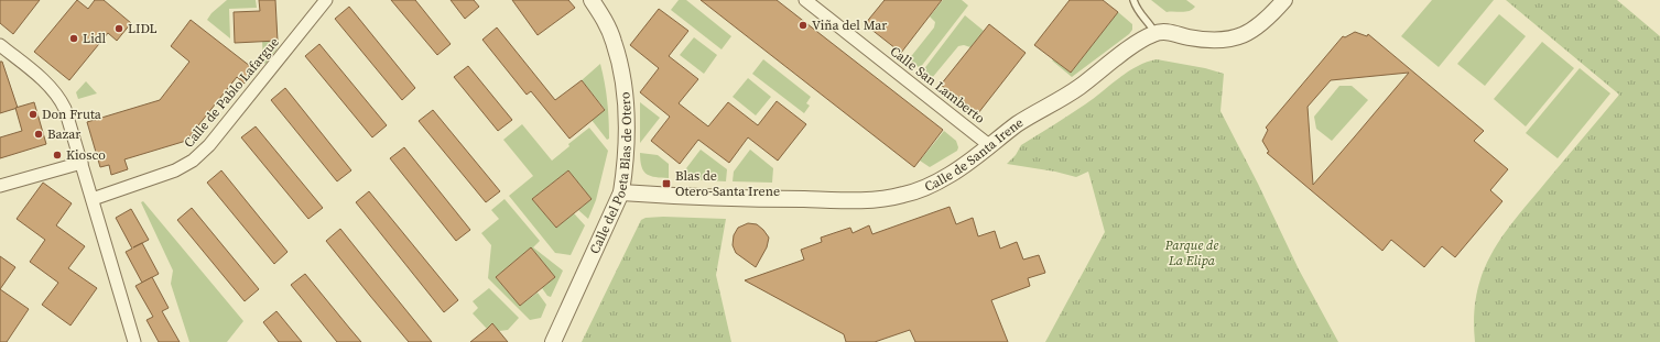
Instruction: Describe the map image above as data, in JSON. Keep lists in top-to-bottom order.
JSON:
{
  "streets": {
    "street": [
      "Calle San Lamberto",
      "Calle de Pablo Lafargue",
      "Calle de Santa Irene",
      "Calle del Poeta Blas de Otero"
    ]
  },
  "crossings": [
    ["Calle San Lamberto", "Calle de Santa Irene"],
    ["Calle de Santa Irene", "Calle del Poeta Blas de Otero"]
  ],
  "parks": ["Parque de La Elipa"],
  "places": {
    "other": [
      "Viña del Mar",
      "LIDL",
      "Lidl",
      "Don Fruta",
      "Bazar",
      "Kiosco"
    ],
    "transit": ["Blas de Otero-Santa Irene"]
  }
}
